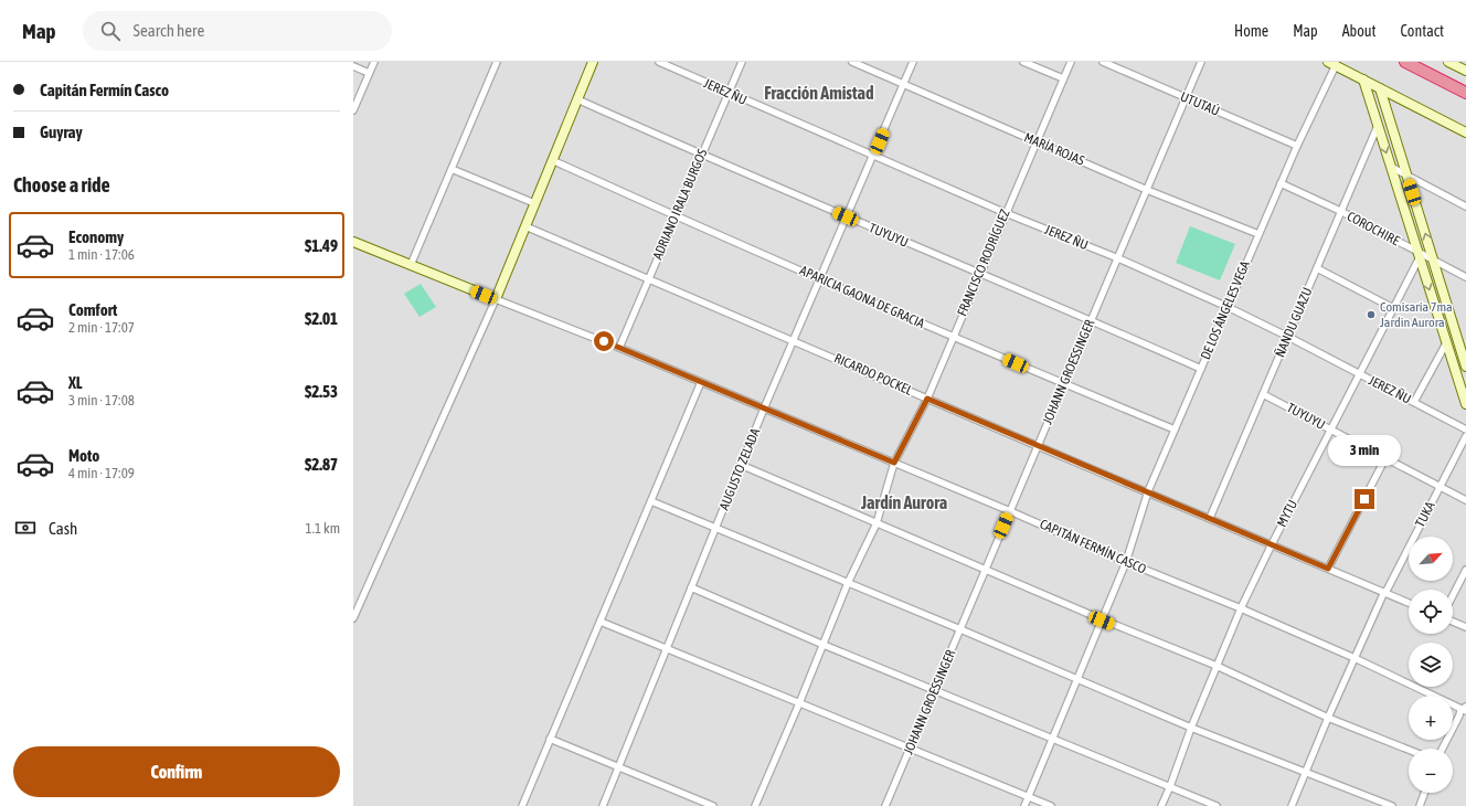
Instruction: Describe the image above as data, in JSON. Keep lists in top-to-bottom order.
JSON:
{
  "streets": {
    "street": [
      "JEREZ ÑU",
      "UTUTAÚ",
      "MARÍA ROJAS",
      "ADRIANO IRALA BURGOS",
      "COROCHIRE",
      "TUYUYU",
      "FRANCISCO RODRÍGUEZ",
      "APARICIA GAONA DE GRACIA",
      "DE LOS ÁNGELES VEGA",
      "ÑANDU GUAZU",
      "JOHANN GROESSINGER",
      "RICARDO POCKEL",
      "AUGUSTO ZELADA",
      "MYTU",
      "TUKA",
      "CAPITÁN FERMÍN CASCO"
    ]
  },
  "crossings": [
    ["JEREZ ÑU", "ADRIANO IRALA BURGOS"],
    ["JEREZ ÑU", "FRANCISCO RODRÍGUEZ"],
    ["JEREZ ÑU", "DE LOS ÁNGELES VEGA"],
    ["JEREZ ÑU", "ÑANDU GUAZU"],
    ["JEREZ ÑU", "JOHANN GROESSINGER"],
    ["JEREZ ÑU", "AUGUSTO ZELADA"],
    ["JEREZ ÑU", "MYTU"],
    ["UTUTAÚ", "DE LOS ÁNGELES VEGA"],
    ["UTUTAÚ", "JOHANN GROESSINGER"],
    ["MARÍA ROJAS", "FRANCISCO RODRÍGUEZ"],
    ["MARÍA ROJAS", "DE LOS ÁNGELES VEGA"],
    ["MARÍA ROJAS", "JOHANN GROESSINGER"],
    ["MARÍA ROJAS", "AUGUSTO ZELADA"],
    ["ADRIANO IRALA BURGOS", "TUYUYU"],
    ["ADRIANO IRALA BURGOS", "APARICIA GAONA DE GRACIA"],
    ["ADRIANO IRALA BURGOS", "RICARDO POCKEL"],
    ["ADRIANO IRALA BURGOS", "CAPITÁN FERMÍN CASCO"],
    ["COROCHIRE", "DE LOS ÁNGELES VEGA"],
    ["COROCHIRE", "ÑANDU GUAZU"],
    ["COROCHIRE", "MYTU"],
    ["TUYUYU", "FRANCISCO RODRÍGUEZ"],
    ["TUYUYU", "DE LOS ÁNGELES VEGA"],
    ["TUYUYU", "ÑANDU GUAZU"],
    ["TUYUYU", "JOHANN GROESSINGER"],
    ["TUYUYU", "AUGUSTO ZELADA"],
    ["TUYUYU", "MYTU"],
    ["TUYUYU", "TUKA"],
    ["FRANCISCO RODRÍGUEZ", "APARICIA GAONA DE GRACIA"],
    ["FRANCISCO RODRÍGUEZ", "RICARDO POCKEL"],
    ["FRANCISCO RODRÍGUEZ", "CAPITÁN FERMÍN CASCO"],
    ["APARICIA GAONA DE GRACIA", "DE LOS ÁNGELES VEGA"],
    ["APARICIA GAONA DE GRACIA", "JOHANN GROESSINGER"],
    ["APARICIA GAONA DE GRACIA", "AUGUSTO ZELADA"],
    ["DE LOS ÁNGELES VEGA", "RICARDO POCKEL"],
    ["DE LOS ÁNGELES VEGA", "CAPITÁN FERMÍN CASCO"],
    ["ÑANDU GUAZU", "RICARDO POCKEL"],
    ["JOHANN GROESSINGER", "RICARDO POCKEL"],
    ["JOHANN GROESSINGER", "CAPITÁN FERMÍN CASCO"],
    ["RICARDO POCKEL", "AUGUSTO ZELADA"],
    ["RICARDO POCKEL", "MYTU"],
    ["RICARDO POCKEL", "TUKA"],
    ["AUGUSTO ZELADA", "CAPITÁN FERMÍN CASCO"],
    ["MYTU", "CAPITÁN FERMÍN CASCO"],
    ["TUKA", "CAPITÁN FERMÍN CASCO"]
  ],
  "districts": ["Fracción Amistad", "Jardín Aurora"],
  "places": ["Comisaría 7ma Jardin Aurora"],
  "north": "top right",
  "page": {
    "header": "Map",
    "search": "Search here",
    "nav": [
      "Home",
      "Map",
      "About",
      "Contact"
    ],
    "banner": ["Capitán Fermín Casco", "Guyray"],
    "heading": "Choose a ride",
    "list": [
      {
        "name": "Economy",
        "note": "1 min · 17:06",
        "value": "$1.49"
      },
      {
        "name": "Comfort",
        "note": "2 min · 17:07",
        "value": "$2.01"
      },
      {
        "name": "XL",
        "note": "3 min · 17:08",
        "value": "$2.53"
      },
      {
        "name": "Moto",
        "note": "4 min · 17:09",
        "value": "$2.87"
      }
    ],
    "bubble": "3 min",
    "pay": ["Cash", "1.1 km"],
    "map_buttons": ["+", "−"],
    "buttons": "Confirm"
  }
}
